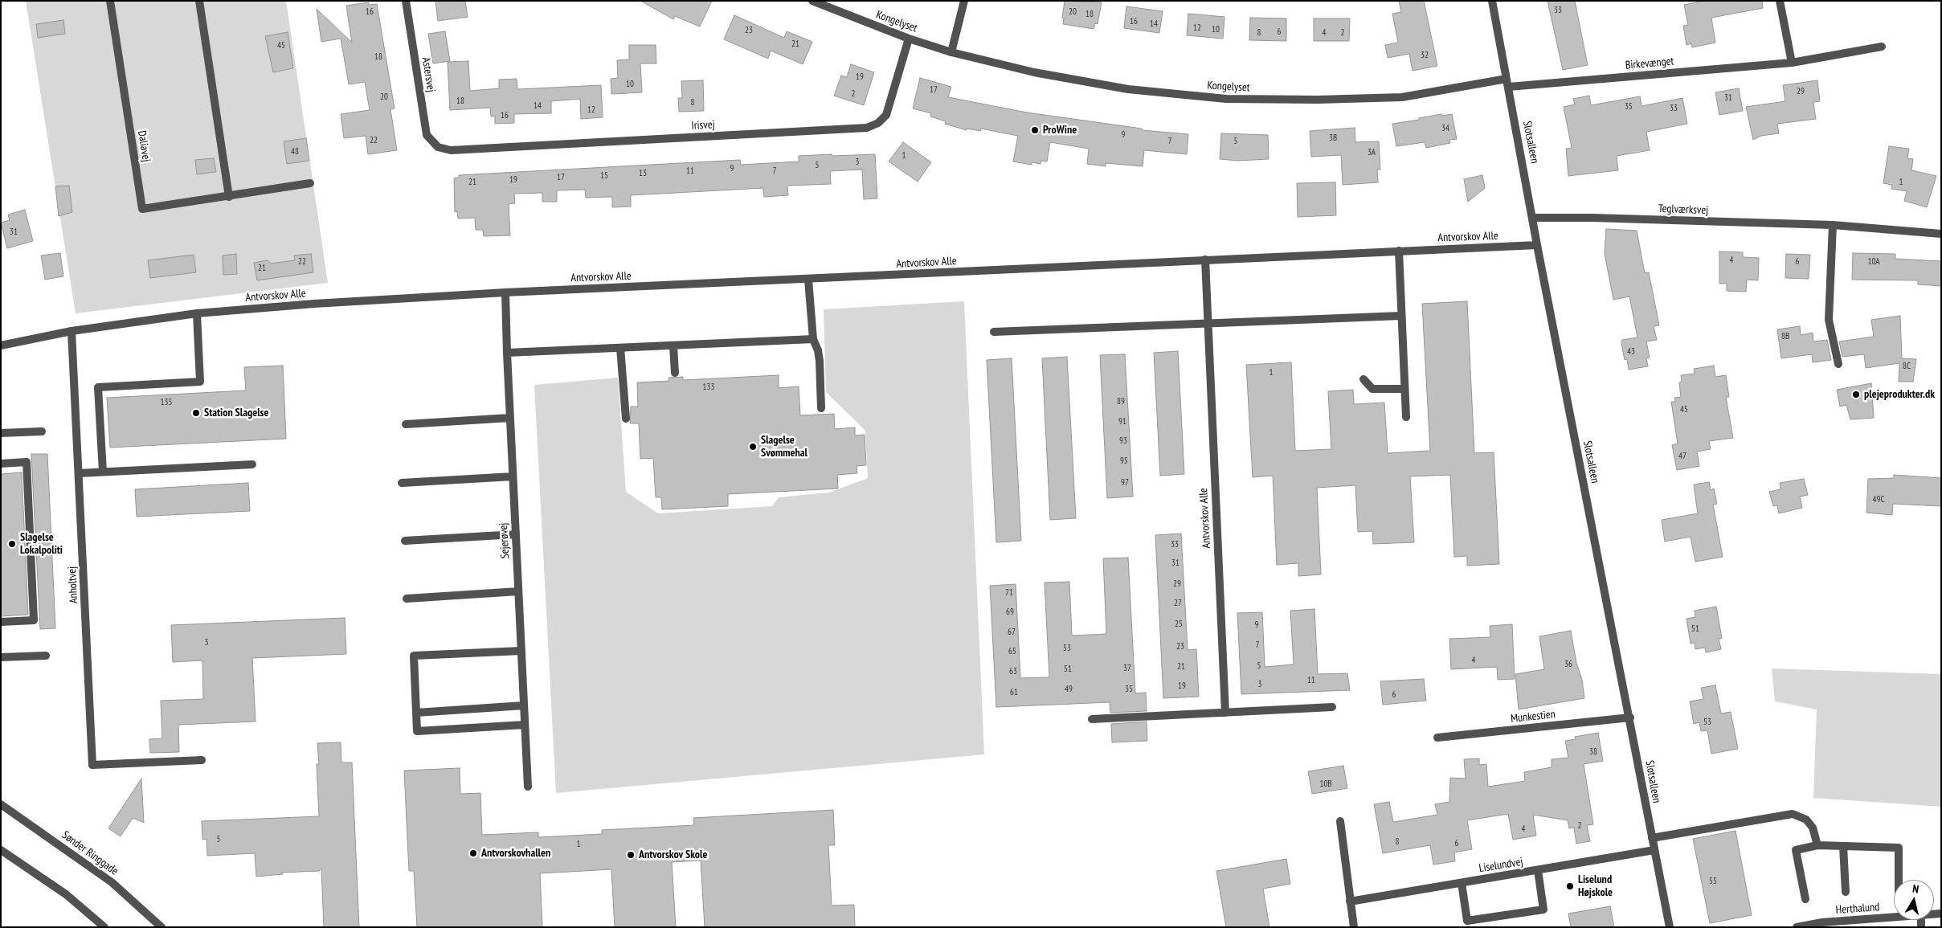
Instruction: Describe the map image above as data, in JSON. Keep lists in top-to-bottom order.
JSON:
{
  "streets": {
    "street": [
      "Kongelyset",
      "Birkevænget",
      "Astersvej",
      "Irisvej",
      "Slotsalleen",
      "Daliavej",
      "Teglværksvej",
      "Antvorskov Alle",
      "Sejerøvej",
      "Anholtvej",
      "Munkestien",
      "Sønder Ringgade",
      "Liselundvej",
      "Herthalund"
    ]
  },
  "crossings": [
    ["Kongelyset", "Birkevænget"],
    ["Kongelyset", "Irisvej"],
    ["Kongelyset", "Slotsalleen"],
    ["Birkevænget", "Slotsalleen"],
    ["Astersvej", "Irisvej"],
    ["Slotsalleen", "Teglværksvej"],
    ["Slotsalleen", "Antvorskov Alle"],
    ["Slotsalleen", "Munkestien"],
    ["Slotsalleen", "Liselundvej"],
    ["Antvorskov Alle", "Sejerøvej"],
    ["Antvorskov Alle", "Anholtvej"]
  ],
  "places": [
    "ProWine",
    "plejeprodukter.dk",
    "Station Slagelse",
    "Slagelse Svømmehal",
    "Slagelse Lokalpoliti",
    "Antvorskovhallen",
    "Antvorskov Skole",
    "Liselund Højskole"
  ],
  "house_numbers": [
    "33",
    "16",
    "20",
    "18",
    "16",
    "14",
    "12",
    "10",
    "23",
    "6",
    "8",
    "4",
    "2",
    "21",
    "45",
    "32",
    "18",
    "19",
    "10",
    "17",
    "29",
    "2",
    "20",
    "31",
    "18",
    "8",
    "14",
    "35",
    "33",
    "12",
    "16",
    "34",
    "9",
    "3B",
    "22",
    "7",
    "5",
    "48",
    "3A",
    "1",
    "3",
    "5",
    "9",
    "11",
    "7",
    "13",
    "15",
    "17",
    "19",
    "21",
    "1",
    "31",
    "4",
    "22",
    "6",
    "10A",
    "21",
    "8B",
    "43",
    "8C",
    "1",
    "133",
    "89",
    "135",
    "45",
    "91",
    "93",
    "47",
    "95",
    "97",
    "49C",
    "33",
    "31",
    "29",
    "71",
    "27",
    "69",
    "25",
    "9",
    "51",
    "67",
    "3",
    "7",
    "23",
    "53",
    "65",
    "4",
    "36",
    "5",
    "21",
    "37",
    "51",
    "63",
    "11",
    "3",
    "19",
    "49",
    "35",
    "61",
    "6",
    "53",
    "38",
    "10B",
    "2",
    "4",
    "5",
    "8",
    "6",
    "1",
    "55"
  ],
  "north": "top"
}
